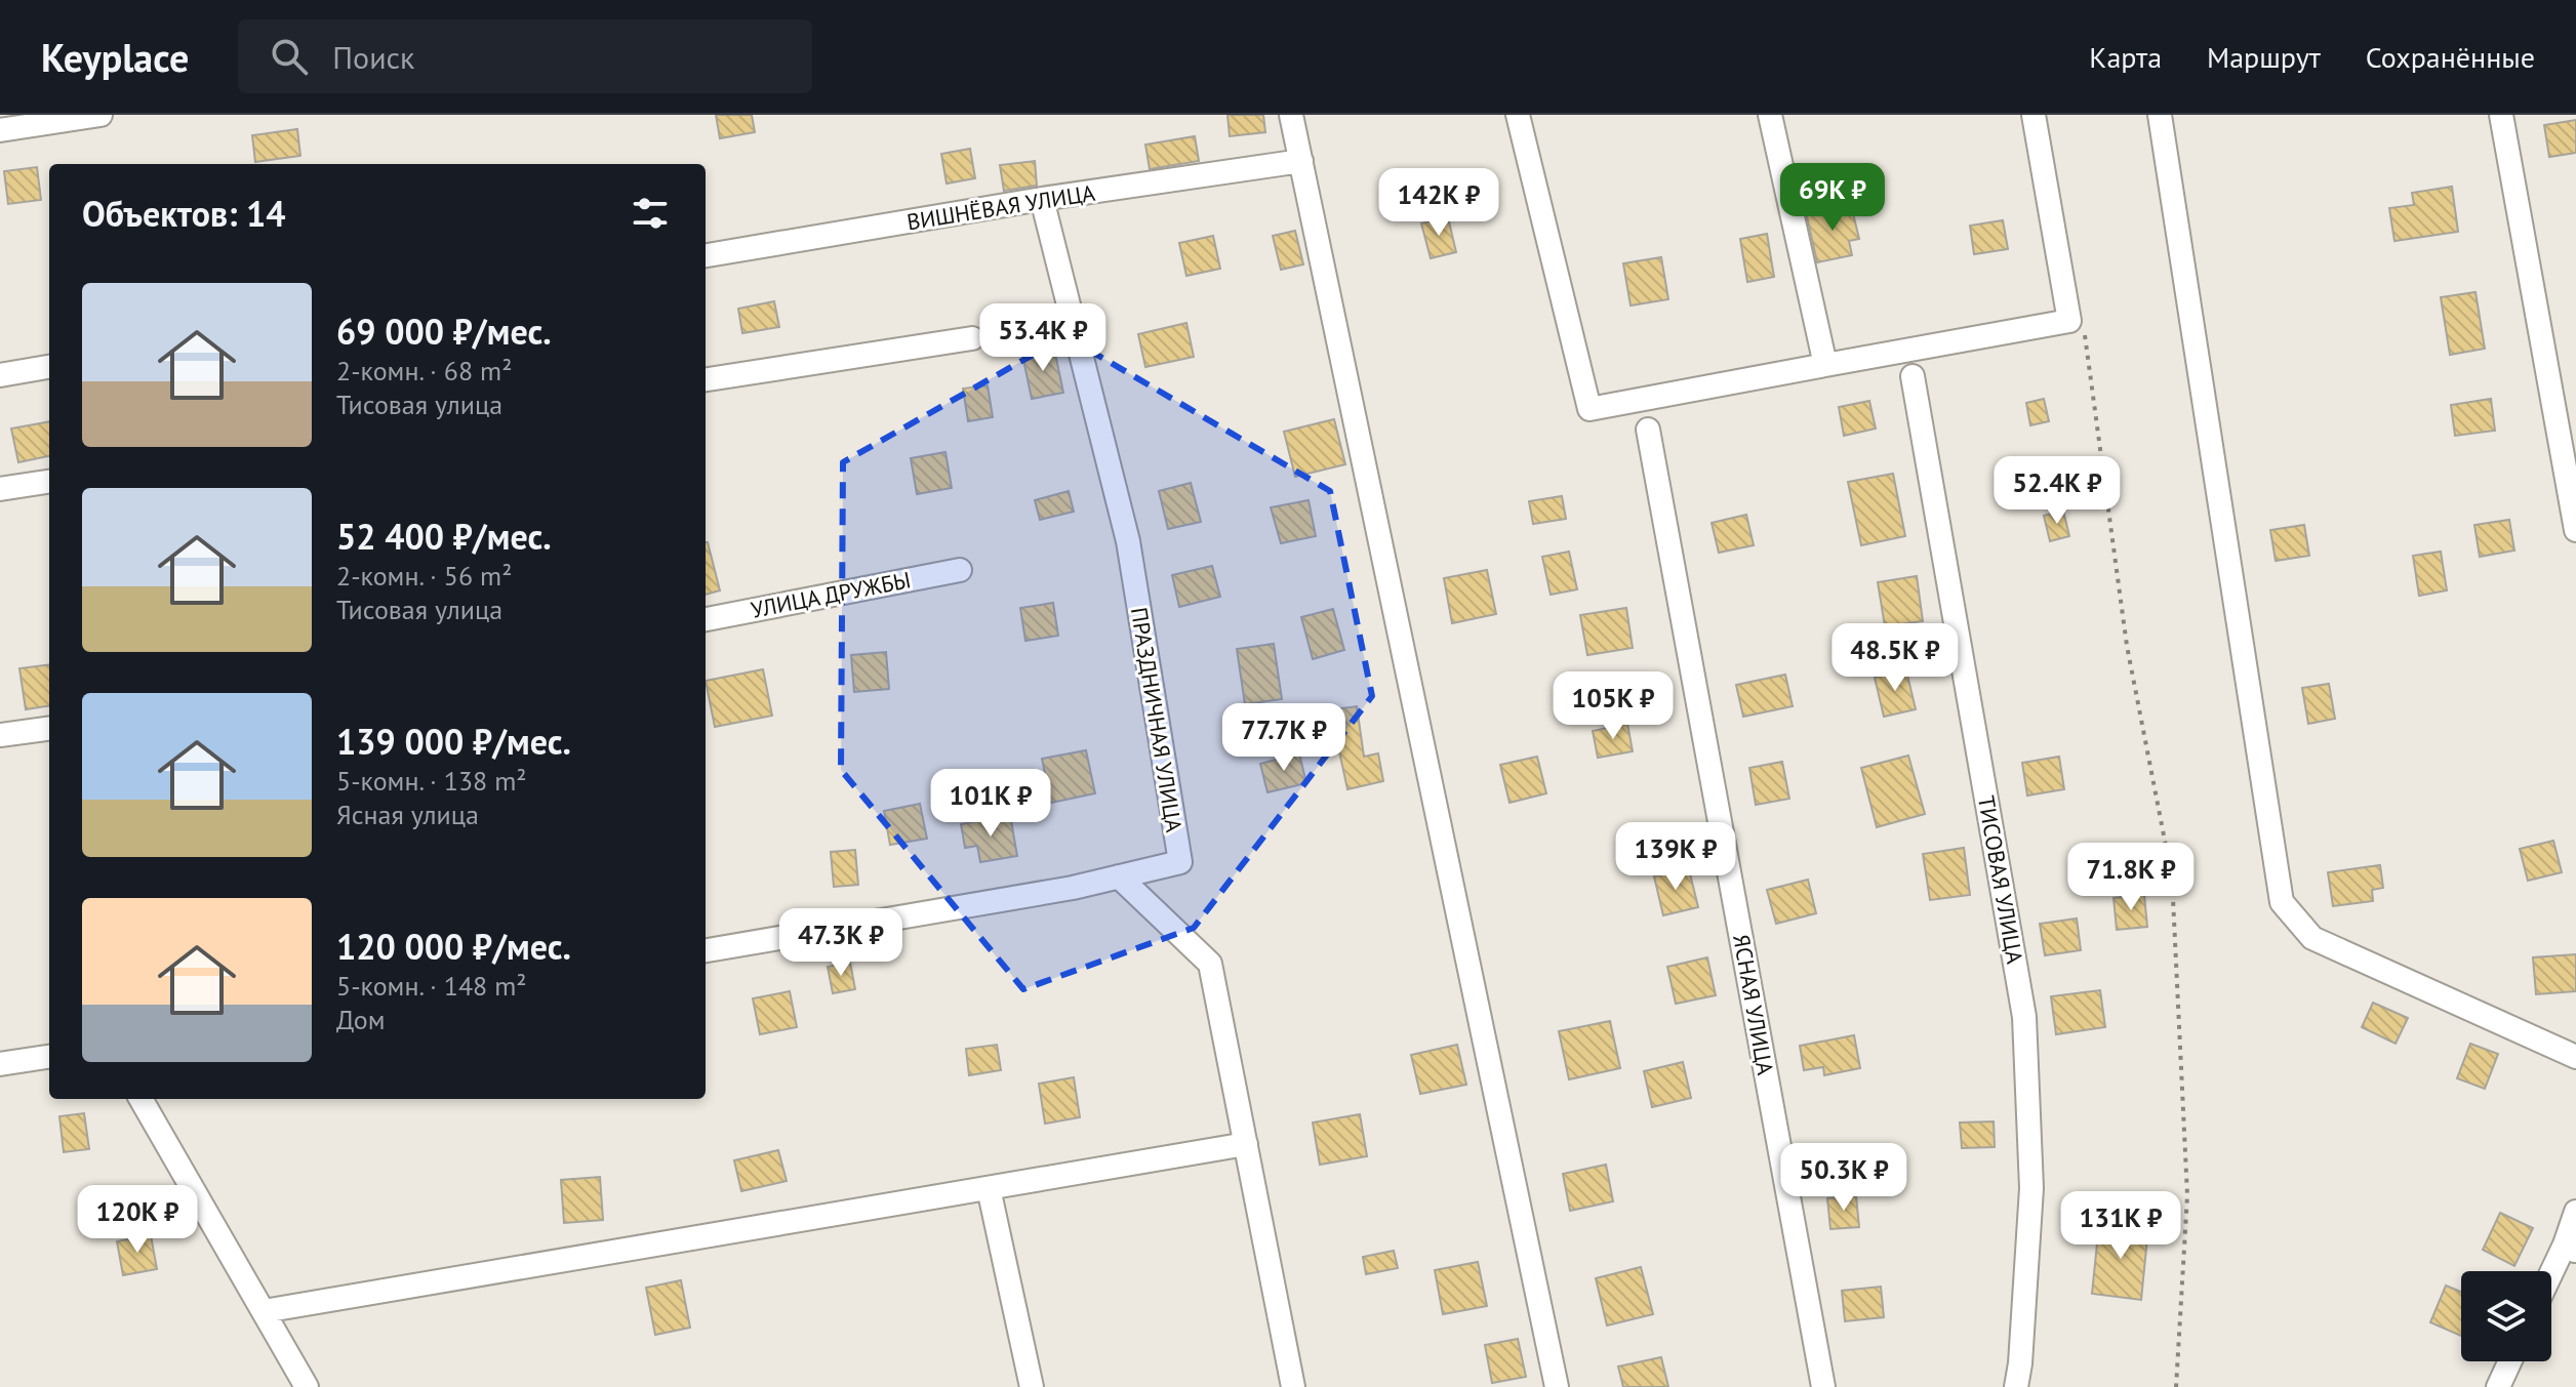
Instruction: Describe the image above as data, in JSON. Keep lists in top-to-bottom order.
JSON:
{
  "streets": {
    "street": [
      "ВИШНЁВАЯ УЛИЦА",
      "УЛИЦА ДРУЖБЫ",
      "ПРАЗДНИЧНАЯ УЛИЦА",
      "ТИСОВАЯ УЛИЦА",
      "ЯСНАЯ УЛИЦА"
    ]
  },
  "crossings": [
    ["ВИШНЁВАЯ УЛИЦА", "ПРАЗДНИЧНАЯ УЛИЦА"]
  ],
  "page": {
    "header": "Keyplace",
    "search": "Поиск",
    "nav": ["Карта", "Маршрут", "Сохранённые"],
    "price": [
      "69K ₽",
      "142K ₽",
      "53.4K ₽",
      "52.4K ₽",
      "48.5K ₽",
      "105K ₽",
      "77.7K ₽",
      "101K ₽",
      "139K ₽",
      "71.8K ₽",
      "47.3K ₽",
      "50.3K ₽",
      "120K ₽",
      "131K ₽"
    ],
    "heading": "Объектов: 14",
    "list": [
      {
        "name": "69 000 ₽/мес.",
        "note": "2-комн. · 68 m² · Тисовая улица"
      },
      {
        "name": "52 400 ₽/мес.",
        "note": "2-комн. · 56 m² · Тисовая улица"
      },
      {
        "name": "139 000 ₽/мес.",
        "note": "5-комн. · 138 m² · Ясная улица"
      },
      {
        "name": "120 000 ₽/мес.",
        "note": "5-комн. · 148 m² · Дом"
      }
    ]
  }
}
